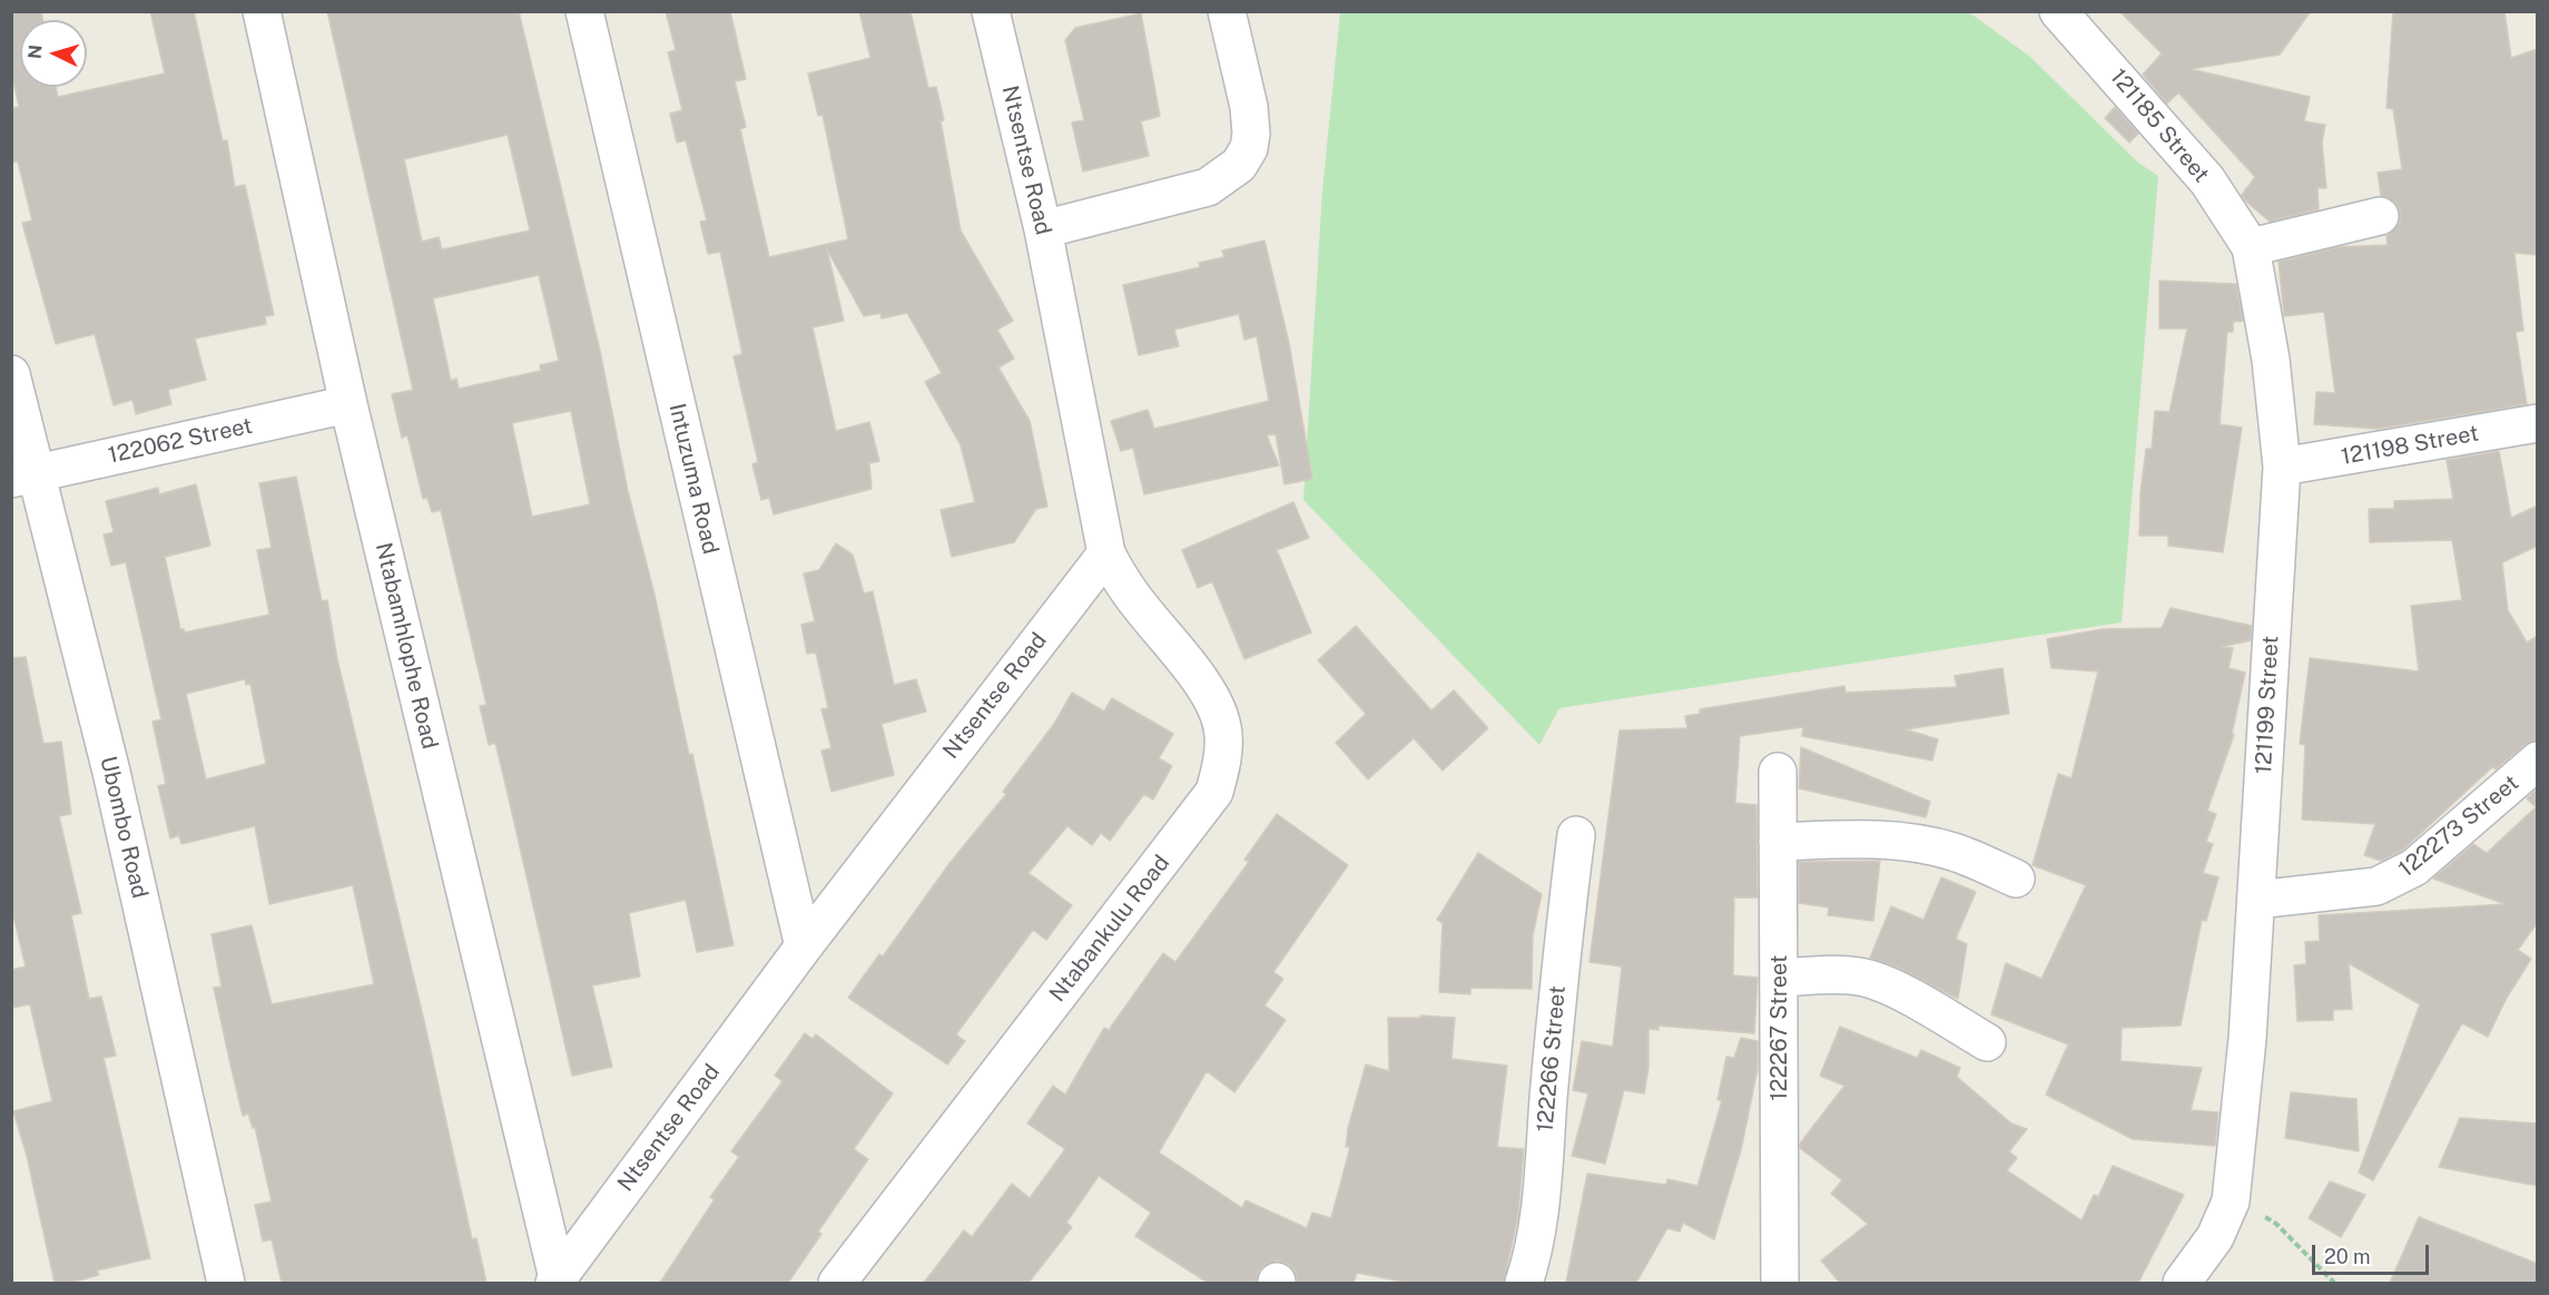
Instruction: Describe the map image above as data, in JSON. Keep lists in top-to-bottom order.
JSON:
{
  "streets": {
    "street": [
      "121185 Street",
      "Ntsentse Road",
      "122062 Street",
      "121198 Street",
      "Intuzuma Road",
      "Ntabamhlophe Road",
      "121199 Street",
      "122273 Street",
      "Ubombo Road",
      "Ntabankulu Road",
      "122267 Street",
      "122266 Street"
    ]
  },
  "crossings": [
    ["121185 Street", "121199 Street"],
    ["Ntsentse Road", "Intuzuma Road"],
    ["Ntsentse Road", "Ntabamhlophe Road"],
    ["Ntsentse Road", "Ntabankulu Road"],
    ["122062 Street", "Ntabamhlophe Road"],
    ["122062 Street", "Ubombo Road"],
    ["121198 Street", "121199 Street"],
    ["121199 Street", "122273 Street"]
  ],
  "scale_bar": "20 m",
  "north": "left"
}
